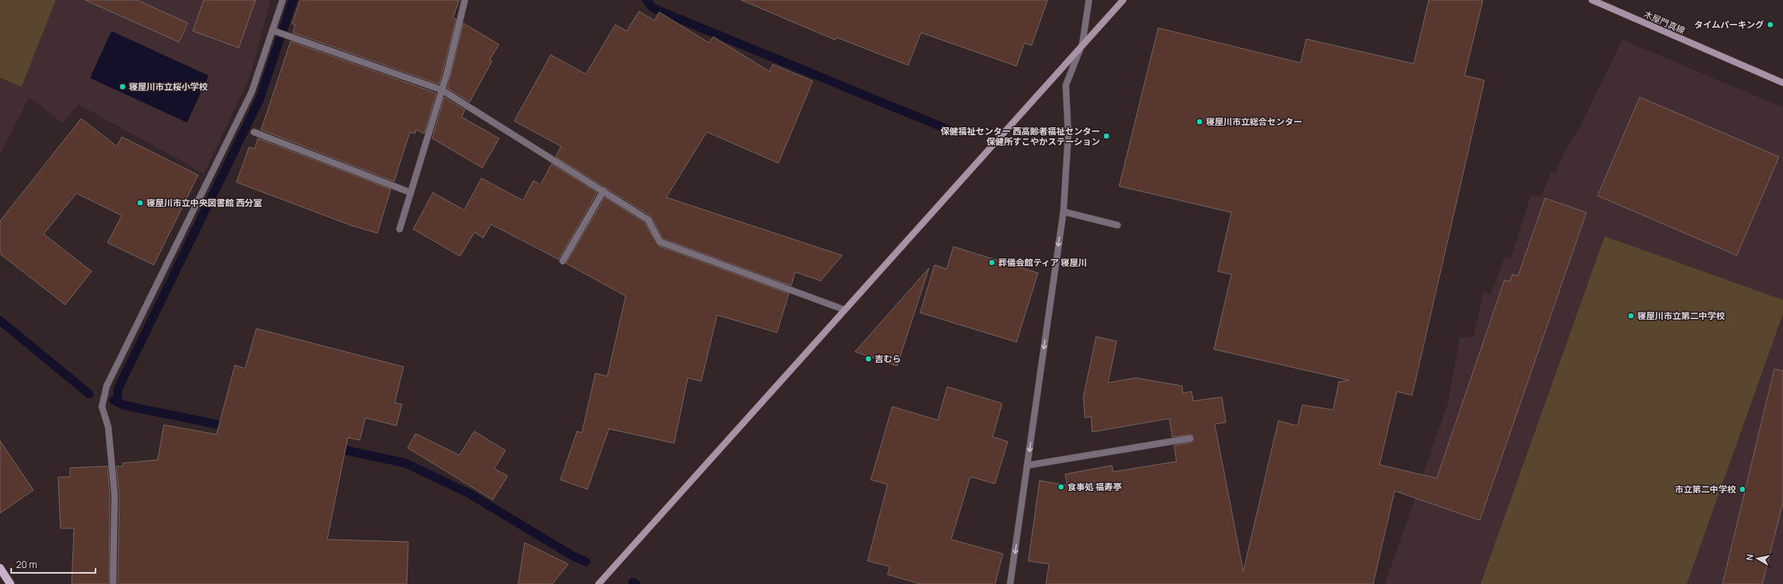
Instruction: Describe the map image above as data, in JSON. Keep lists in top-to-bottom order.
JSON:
{
  "streets": {
    "street": ["木屋門真線"]
  },
  "places": [
    "タイムパーキング",
    "寝屋川市立桜小学校",
    "寝屋川市立総合センター",
    "保健福祉センター 西高齢者福祉センター 保健所すこやかステーション",
    "寝屋川市立中央図書館 西分室",
    "葬儀会館ティア 寝屋川",
    "寝屋川市立第二中学校",
    "吉むら",
    "食事処 福寿亭",
    "市立第二中学校"
  ],
  "scale_bar": "20 m",
  "north": "left"
}
